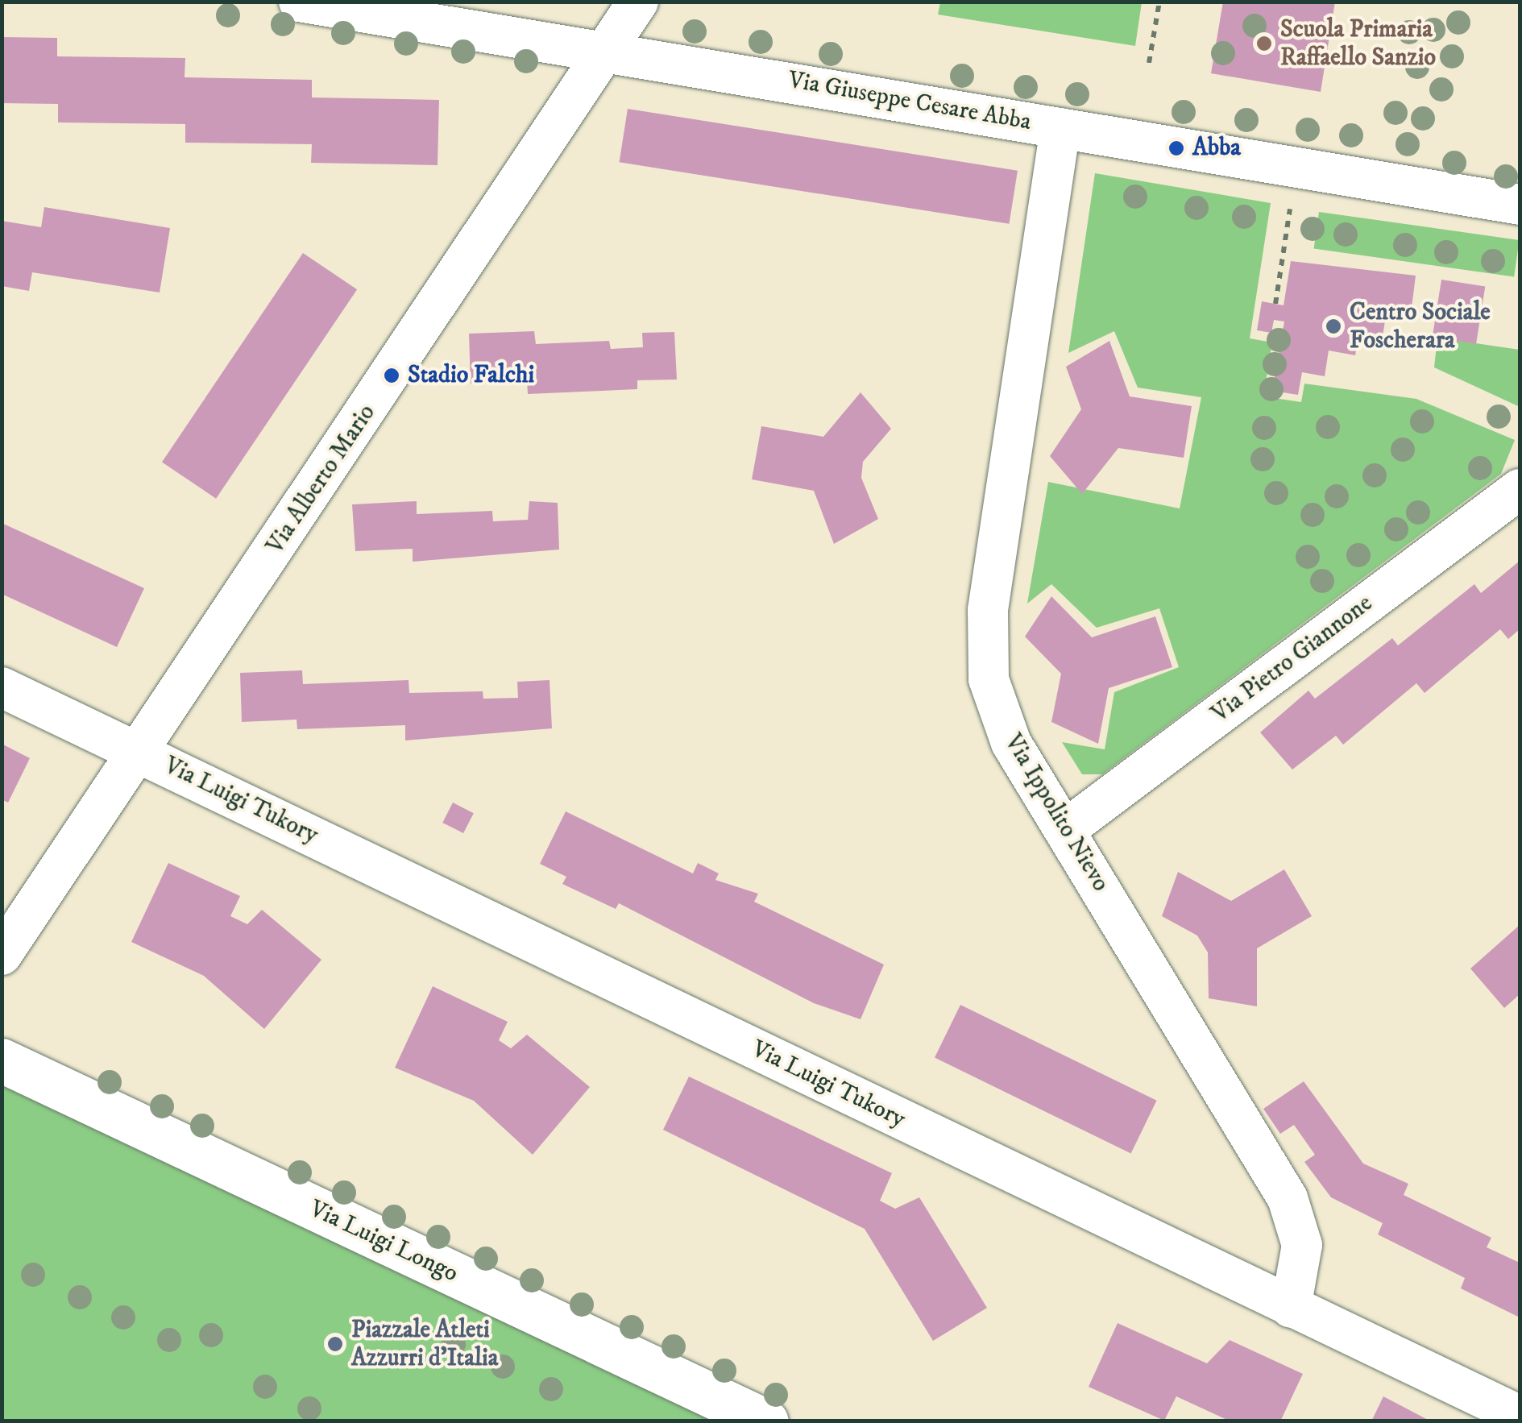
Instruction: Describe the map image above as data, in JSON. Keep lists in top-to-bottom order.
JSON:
{
  "streets": {
    "street": [
      "Via Giuseppe Cesare Abba",
      "Via Alberto Mario",
      "Via Pietro Giannone",
      "Via Luigi Tukory",
      "Via Ippolito Nievo",
      "Via Luigi Longo"
    ]
  },
  "crossings": [
    ["Via Giuseppe Cesare Abba", "Via Alberto Mario"],
    ["Via Giuseppe Cesare Abba", "Via Ippolito Nievo"],
    ["Via Alberto Mario", "Via Luigi Tukory"],
    ["Via Pietro Giannone", "Via Ippolito Nievo"],
    ["Via Luigi Tukory", "Via Ippolito Nievo"]
  ],
  "places": [
    "Scuola Primaria Raffaello Sanzio",
    "Abba",
    "Centro Sociale Foscherara",
    "Stadio Falchi",
    "Piazzale Atleti Azzurri d'Italia"
  ]
}
